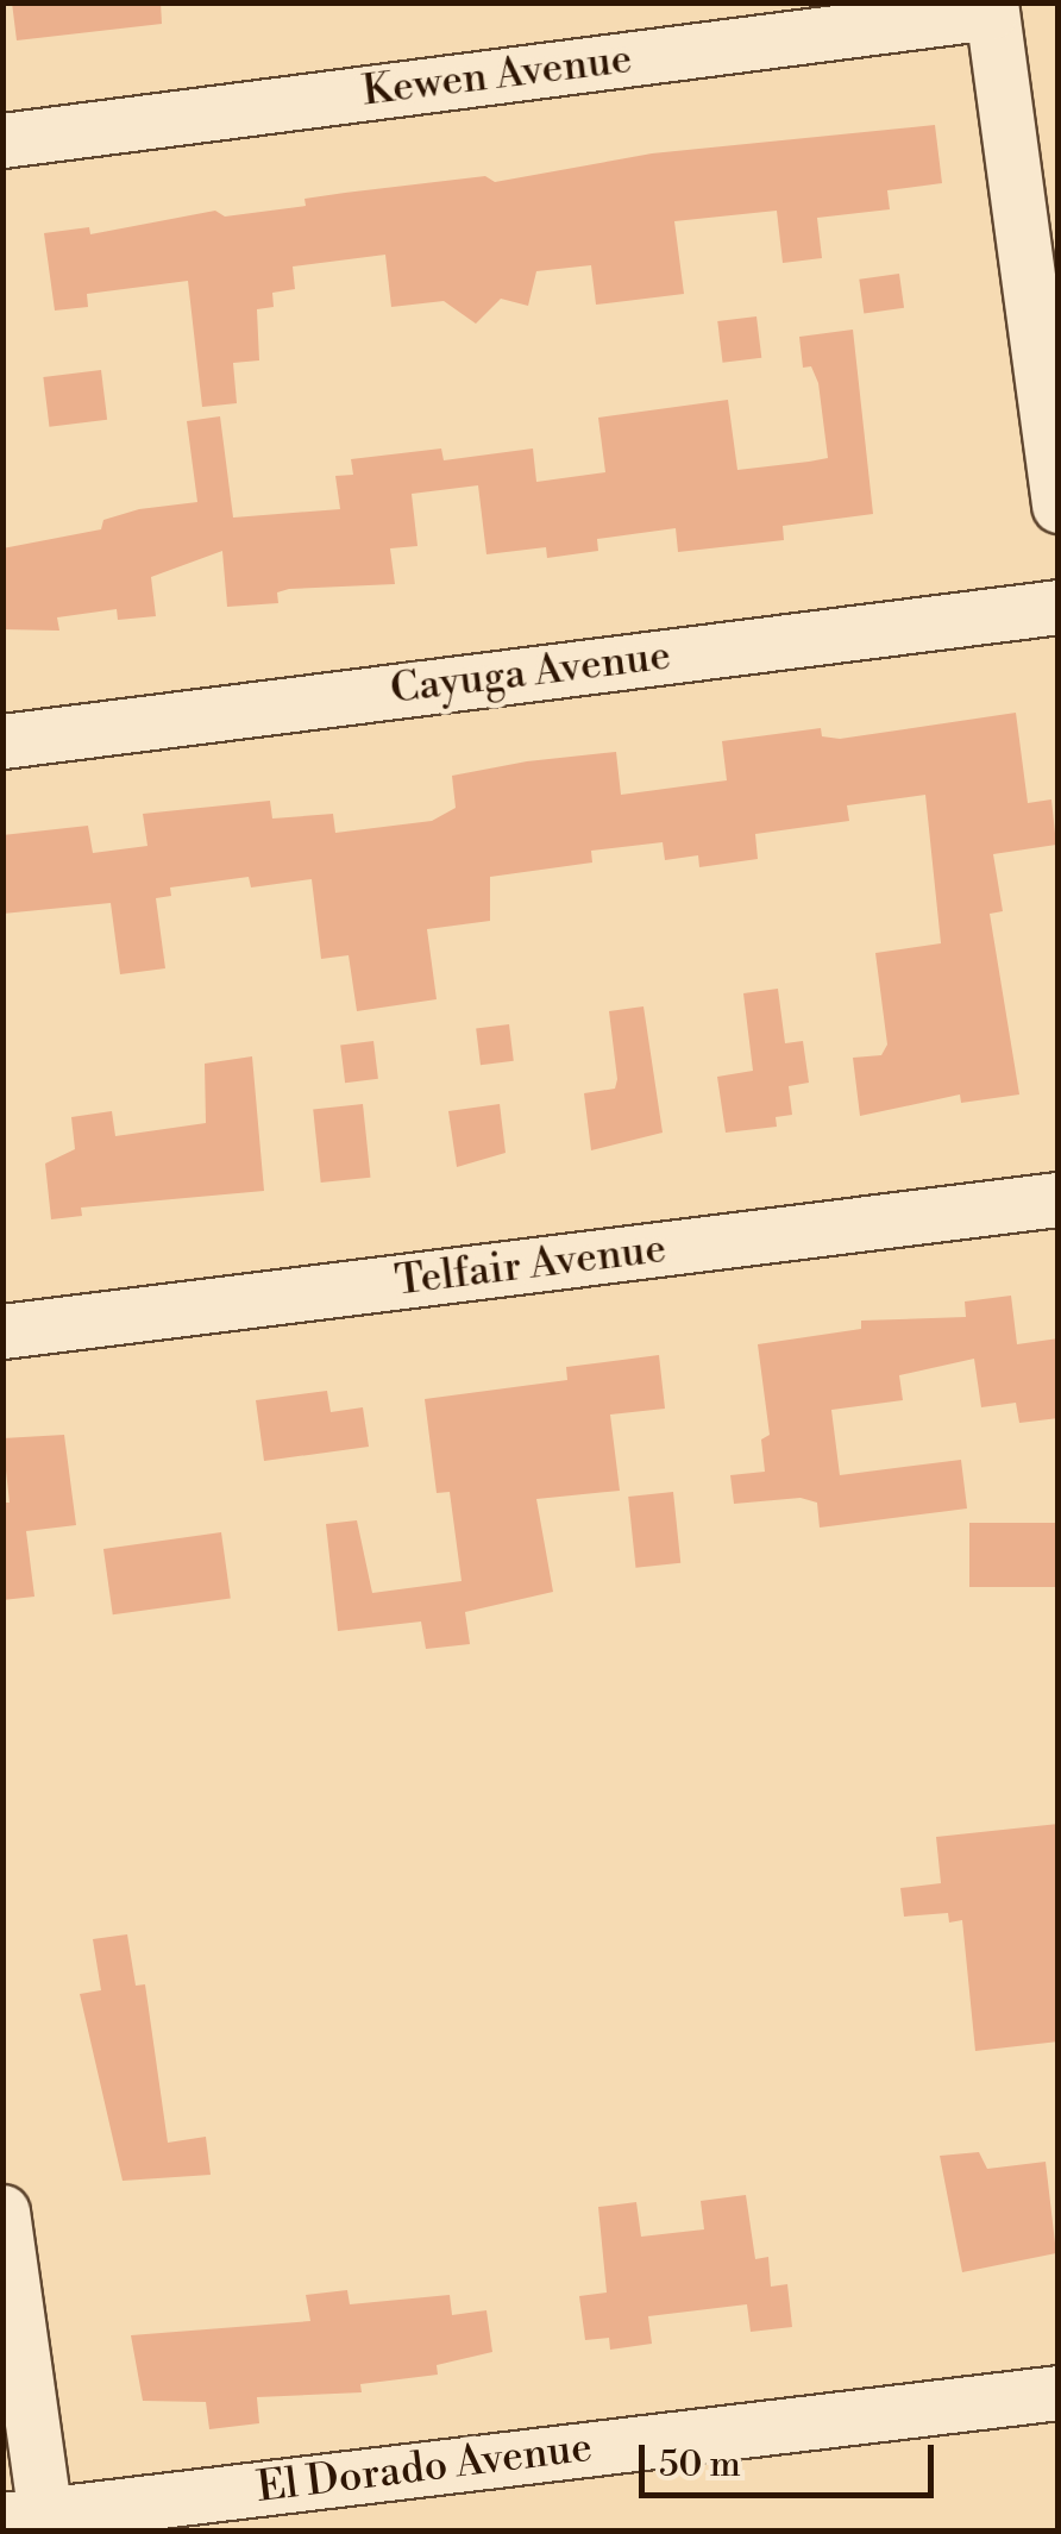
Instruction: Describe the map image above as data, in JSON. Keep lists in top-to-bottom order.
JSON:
{
  "streets": {
    "street": [
      "Kewen Avenue",
      "Cayuga Avenue",
      "Telfair Avenue",
      "El Dorado Avenue"
    ]
  },
  "scale_bar": "50 m"
}
